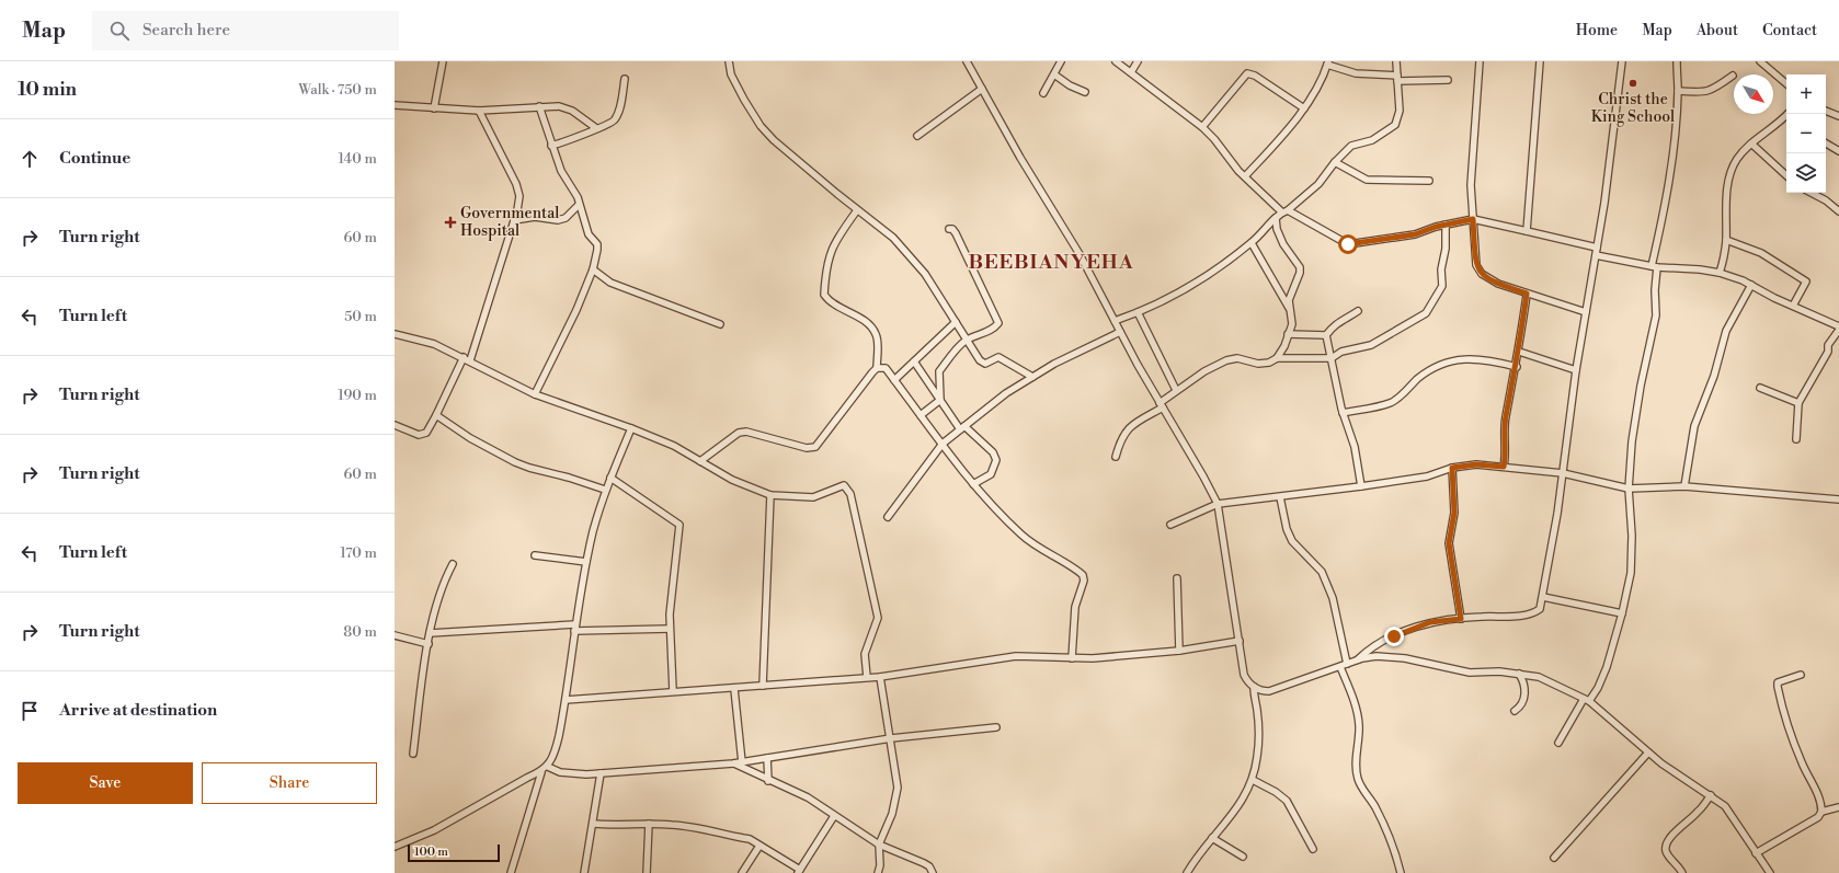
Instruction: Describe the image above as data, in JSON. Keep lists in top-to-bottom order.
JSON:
{
  "districts": ["BEEBIANYEHA"],
  "places": {
    "other": ["Christ the King School"],
    "health": ["Governmental Hospital"]
  },
  "scale_bar": "100 m",
  "north": "bottom right",
  "page": {
    "header": "Map",
    "search": "Search here",
    "nav": [
      "Home",
      "Map",
      "About",
      "Contact"
    ],
    "heading": ["10 min", "Walk · 750 m"],
    "map_buttons": ["+", "−"],
    "list": [
      ["Continue", "140 m"],
      ["Turn right", "60 m"],
      ["Turn left", "50 m"],
      ["Turn right", "190 m"],
      ["Turn right", "60 m"],
      ["Turn left", "170 m"],
      ["Turn right", "80 m"],
      "Arrive at destination"
    ],
    "buttons": ["Save", "Share"],
    "scale": "100 m"
  }
}
